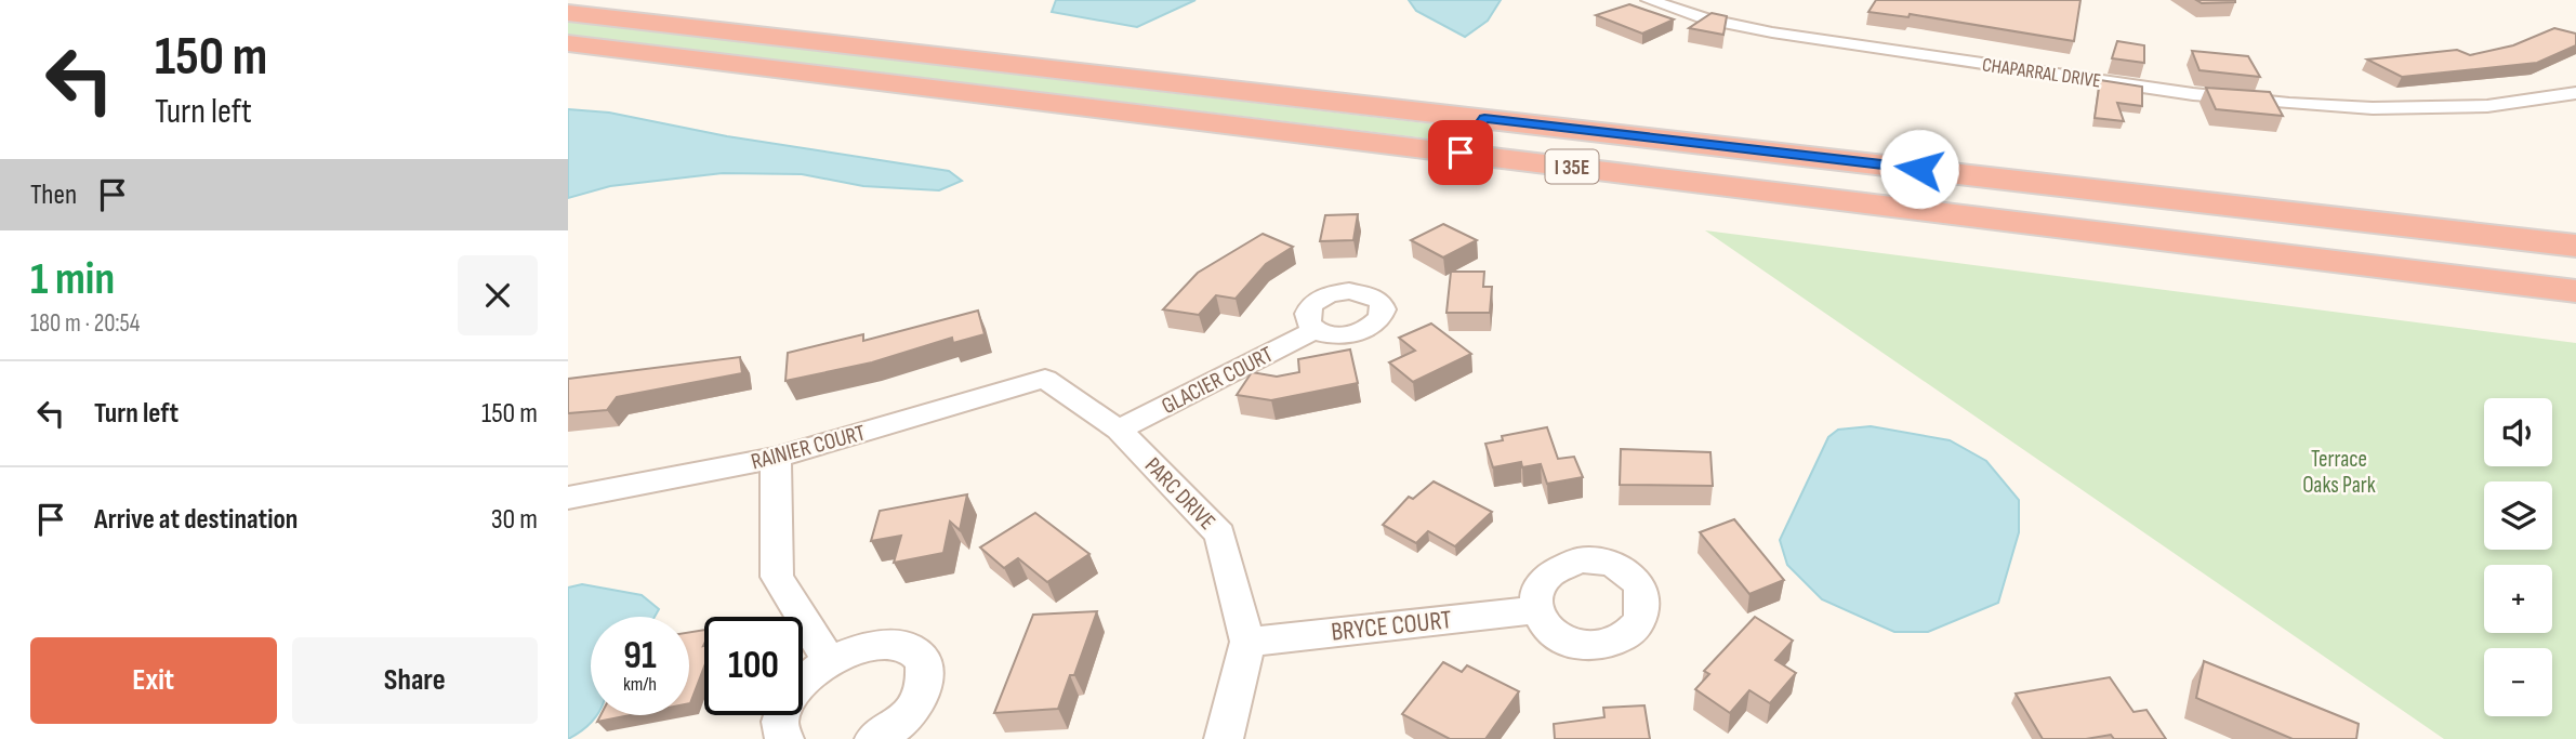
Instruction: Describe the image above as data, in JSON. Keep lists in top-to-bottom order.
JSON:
{
  "streets": {
    "highway": ["I 35E"],
    "street": [
      "CHAPARRAL DRIVE",
      "GLACIER COURT",
      "RAINIER COURT",
      "PARC DRIVE",
      "BRYCE COURT"
    ]
  },
  "crossings": [
    ["GLACIER COURT", "PARC DRIVE"],
    ["RAINIER COURT", "PARC DRIVE"],
    ["PARC DRIVE", "BRYCE COURT"]
  ],
  "parks": ["Terrace Oaks Park"],
  "page": {
    "turn": ["150 m", "Turn left"],
    "then": "Then",
    "heading": ["1 min", "180 m · 20:54"],
    "list": [
      {
        "name": "Turn left",
        "value": "150 m"
      },
      {
        "name": "Arrive at destination",
        "value": "30 m"
      }
    ],
    "map_buttons": ["+", "−"],
    "speed": "91 km/h",
    "limit": "100",
    "buttons": ["Exit", "Share"]
  }
}
